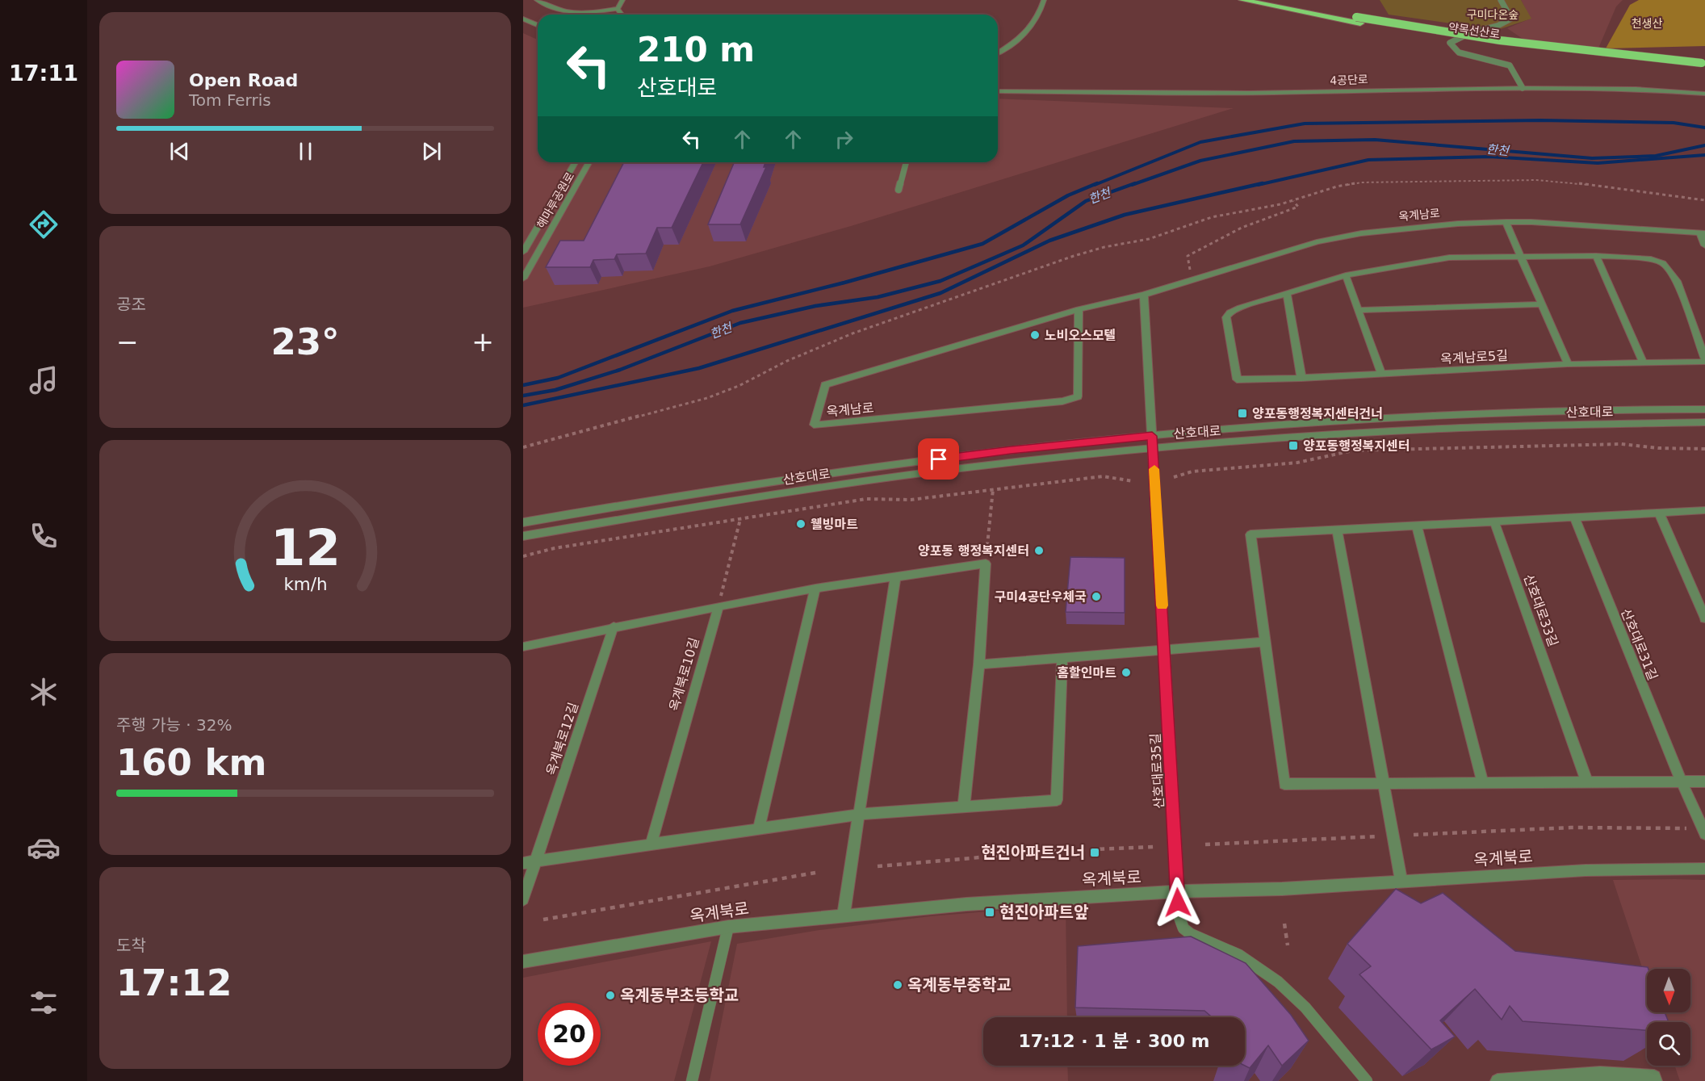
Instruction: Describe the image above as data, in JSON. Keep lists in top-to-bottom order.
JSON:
{
  "streets": {
    "highway": ["약목선산로"],
    "street": [
      "4공단로",
      "해마루공원로",
      "옥계남로",
      "옥계남로5길",
      "산호대로",
      "산호대로33길",
      "산호대로31길",
      "옥계북로10길",
      "옥계북로12길",
      "산호대로35길",
      "옥계북로"
    ]
  },
  "crossings": [
    ["산호대로", "산호대로35길"],
    ["산호대로35길", "옥계북로"]
  ],
  "water": ["한천"],
  "parks": ["구미다온숲", "천생산"],
  "places": {
    "other": [
      "노비오스모텔",
      "웰빙마트",
      "양포동 행정복지센터",
      "구미4공단우체국",
      "홈할인마트",
      "옥계동부중학교",
      "옥계동부초등학교"
    ],
    "transit": [
      "양포동행정복지센터건너",
      "양포동행정복지센터",
      "현진아파트건너",
      "현진아파트앞"
    ]
  },
  "north": "bottom",
  "page": {
    "tabs": "17:11",
    "turn": ["210 m", "산호대로"],
    "song": ["Open Road", "Tom Ferris"],
    "tile": [
      "공조",
      ["주행 가능 · 32%", "160 km"],
      ["도착", "17:12"]
    ],
    "heat": ["−", "23°", "+"],
    "limit": "20",
    "trip": "17:12 · 1 분 · 300 m",
    "gauge": ["12", "km/h"]
  }
}
